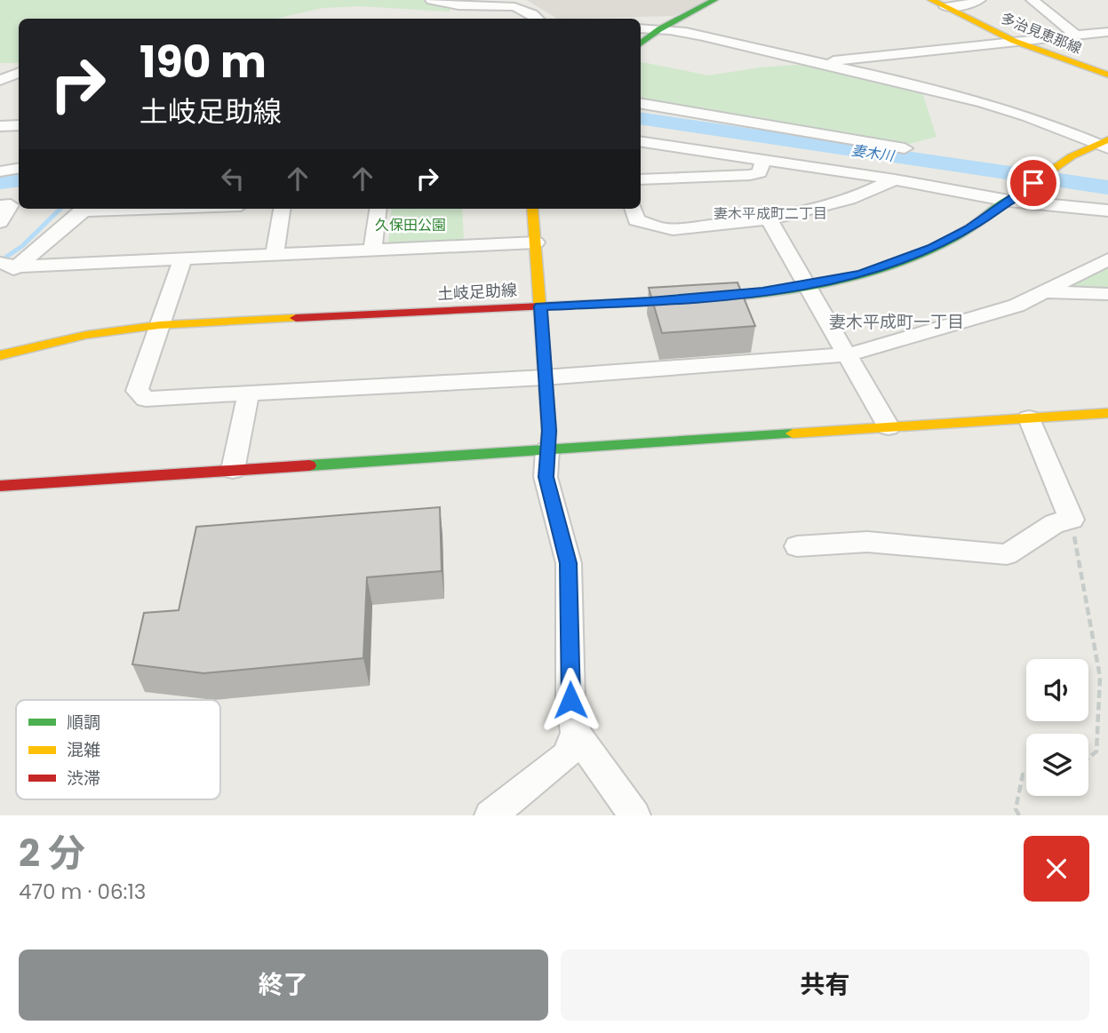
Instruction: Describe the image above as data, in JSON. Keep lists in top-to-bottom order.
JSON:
{
  "streets": {
    "main road": ["多治見恵那線", "土岐足助線"]
  },
  "districts": ["妻木平成町二丁目", "妻木平成町一丁目"],
  "water": ["妻木川"],
  "parks": ["久保田公園"],
  "legend": ["順調", "混雑", "渋滞"],
  "page": {
    "turn": ["190 m", "土岐足助線"],
    "heading": ["2 分", "470 m · 06:13"],
    "buttons": ["終了", "共有"]
  }
}
